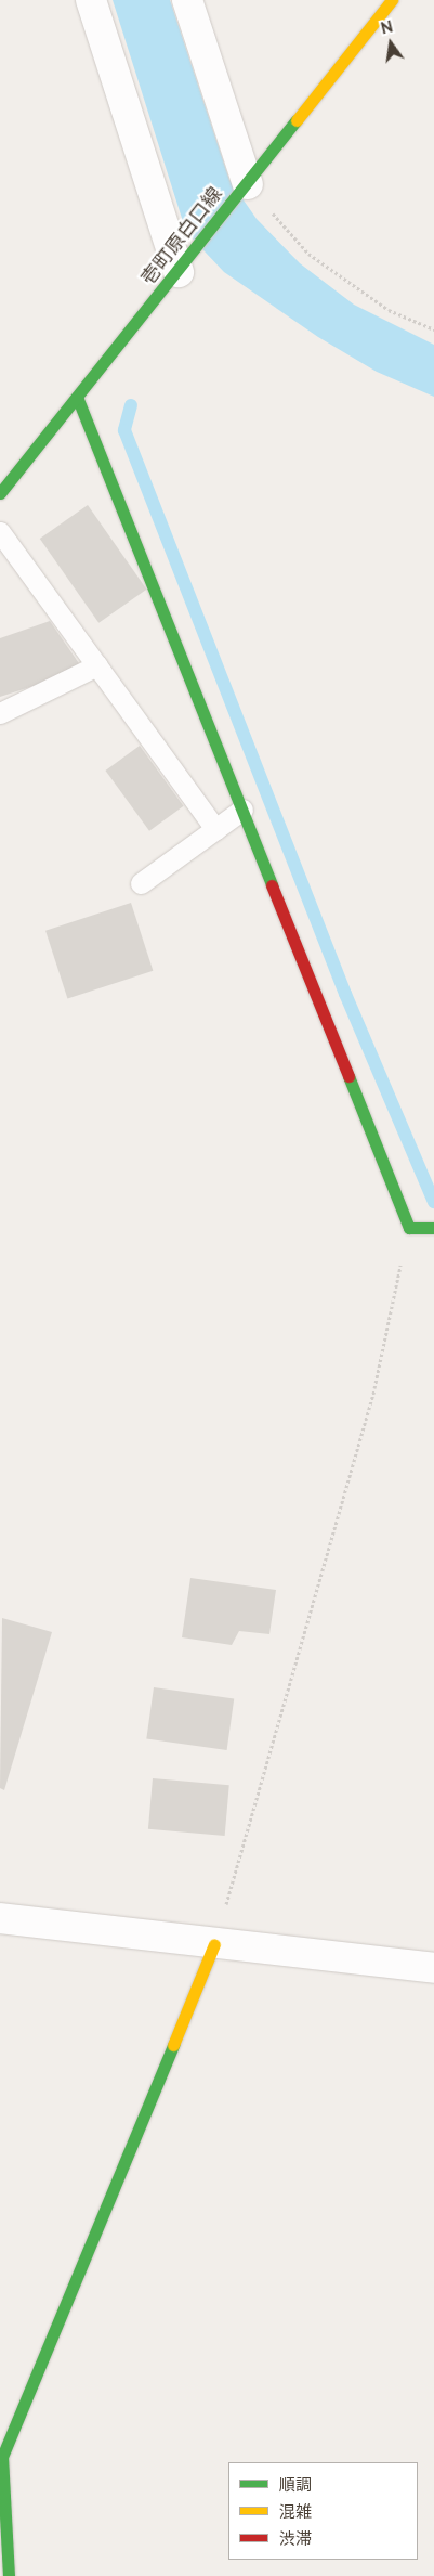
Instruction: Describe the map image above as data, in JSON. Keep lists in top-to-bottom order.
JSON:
{
  "streets": {
    "street": ["壱町原白口線"]
  },
  "legend": ["順調", "混雑", "渋滞"],
  "north": "top"
}
